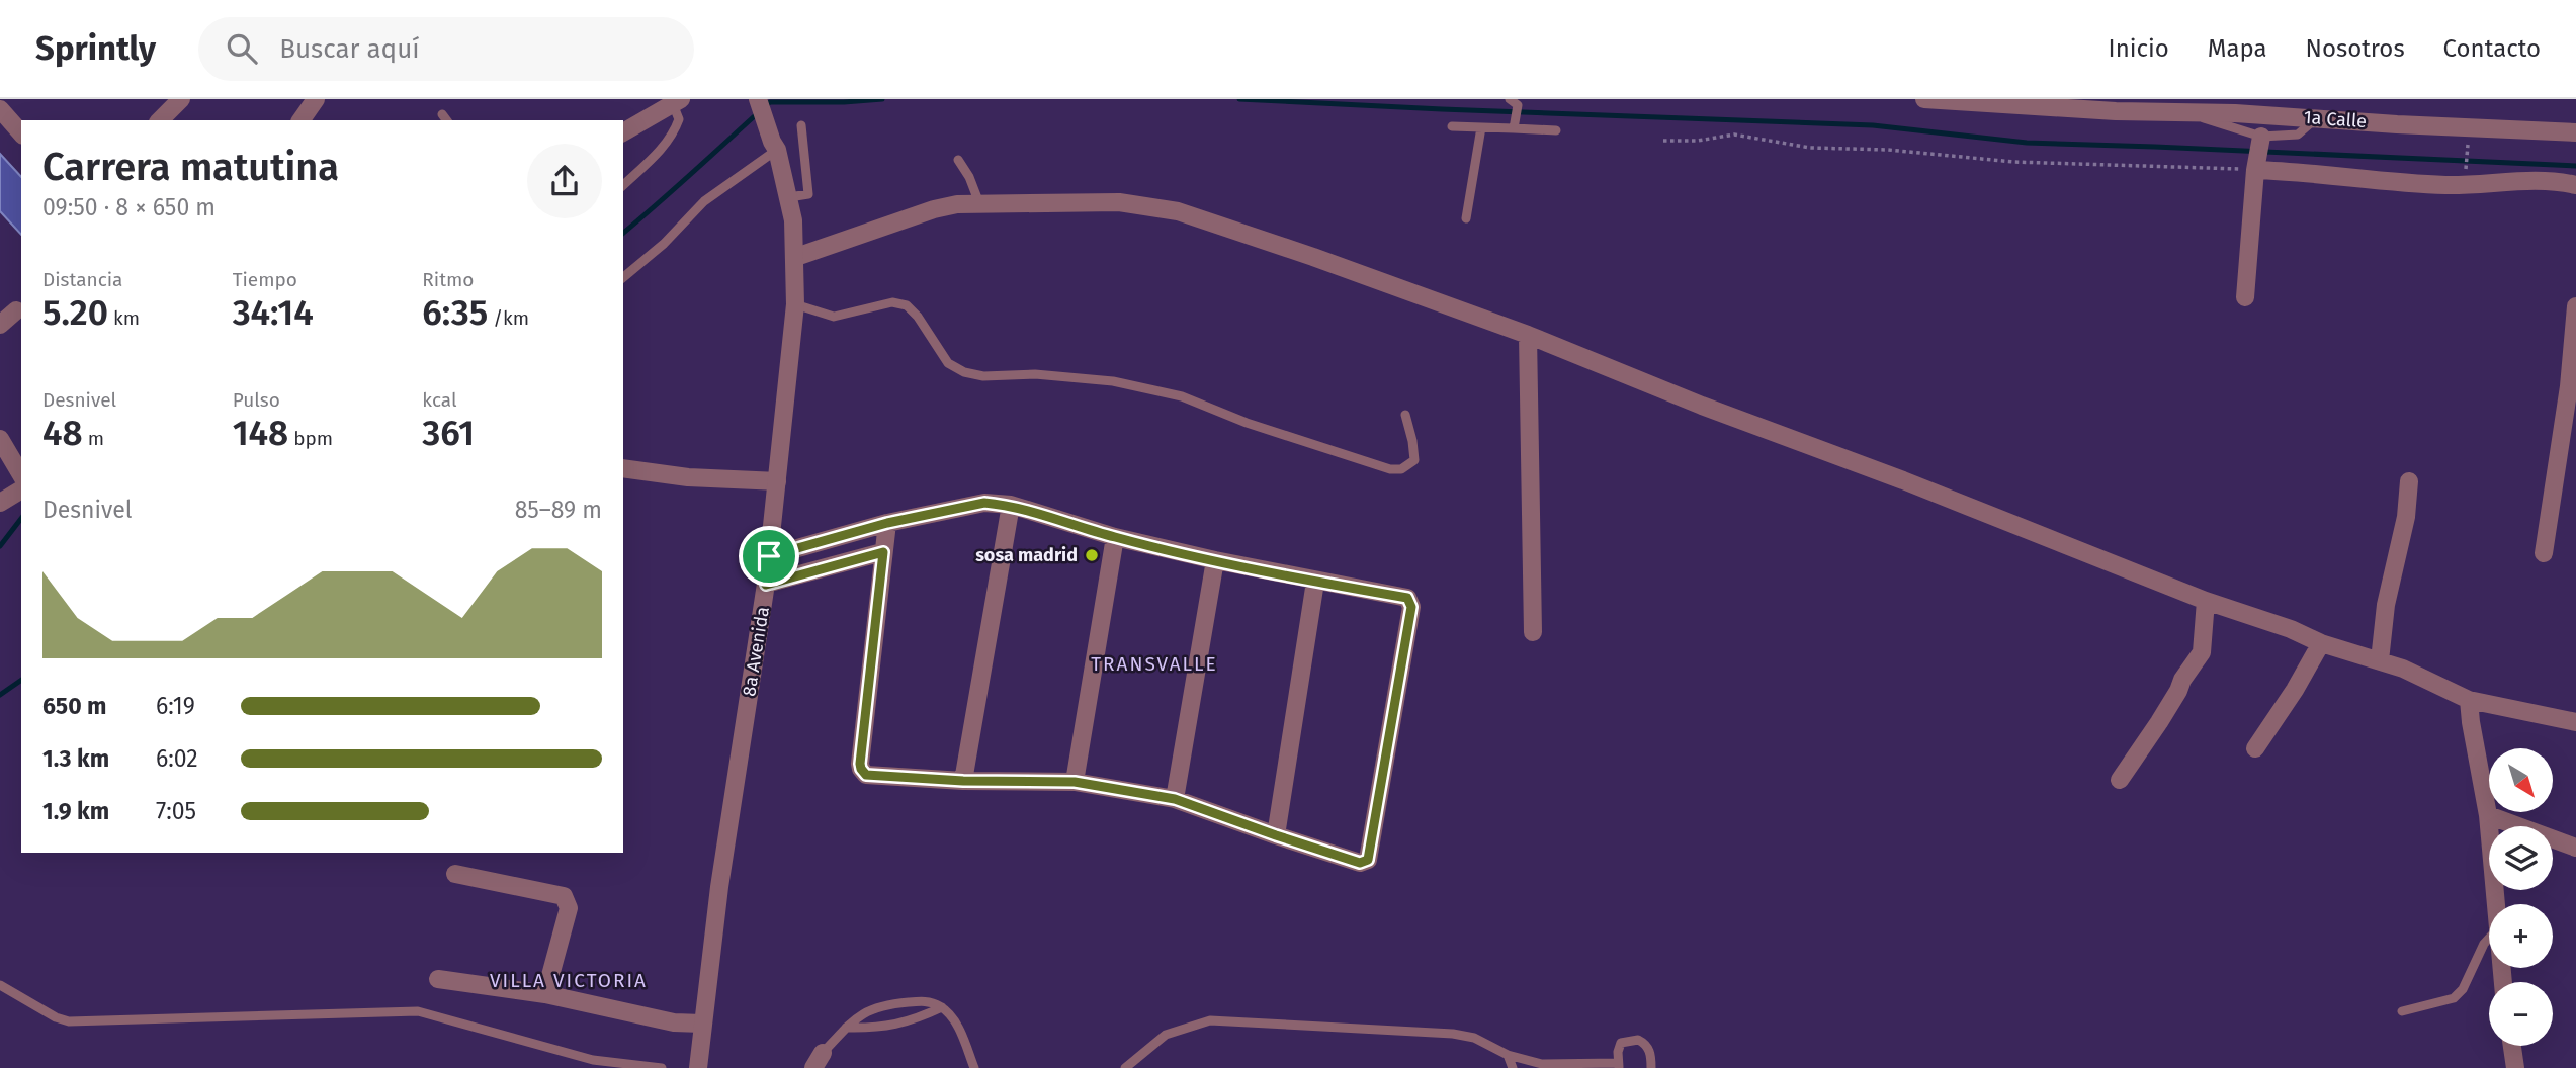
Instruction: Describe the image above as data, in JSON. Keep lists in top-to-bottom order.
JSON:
{
  "streets": {
    "street": ["1a Calle", "8a Avenida"]
  },
  "districts": ["TRANSVALLE", "VILLA VICTORIA"],
  "places": ["sosa madrid"],
  "north": "bottom right",
  "page": {
    "header": "Sprintly",
    "search": "Buscar aquí",
    "nav": [
      "Inicio",
      "Mapa",
      "Nosotros",
      "Contacto"
    ],
    "heading": ["Carrera matutina", "09:50 · 8 × 650 m"],
    "stats": [
      ["Distancia", "5.20 km"],
      ["Tiempo", "34:14"],
      ["Ritmo", "6:35 /km"],
      ["Desnivel", "48 m"],
      ["Pulso", "148 bpm"],
      ["kcal", "361"]
    ],
    "chart": ["Desnivel", "85–89 m"],
    "list": [
      {
        "name": "650 m",
        "note": "6:19"
      },
      {
        "name": "1.3 km",
        "note": "6:02"
      },
      {
        "name": "1.9 km",
        "note": "7:05"
      }
    ],
    "map_buttons": ["+", "−"]
  }
}
